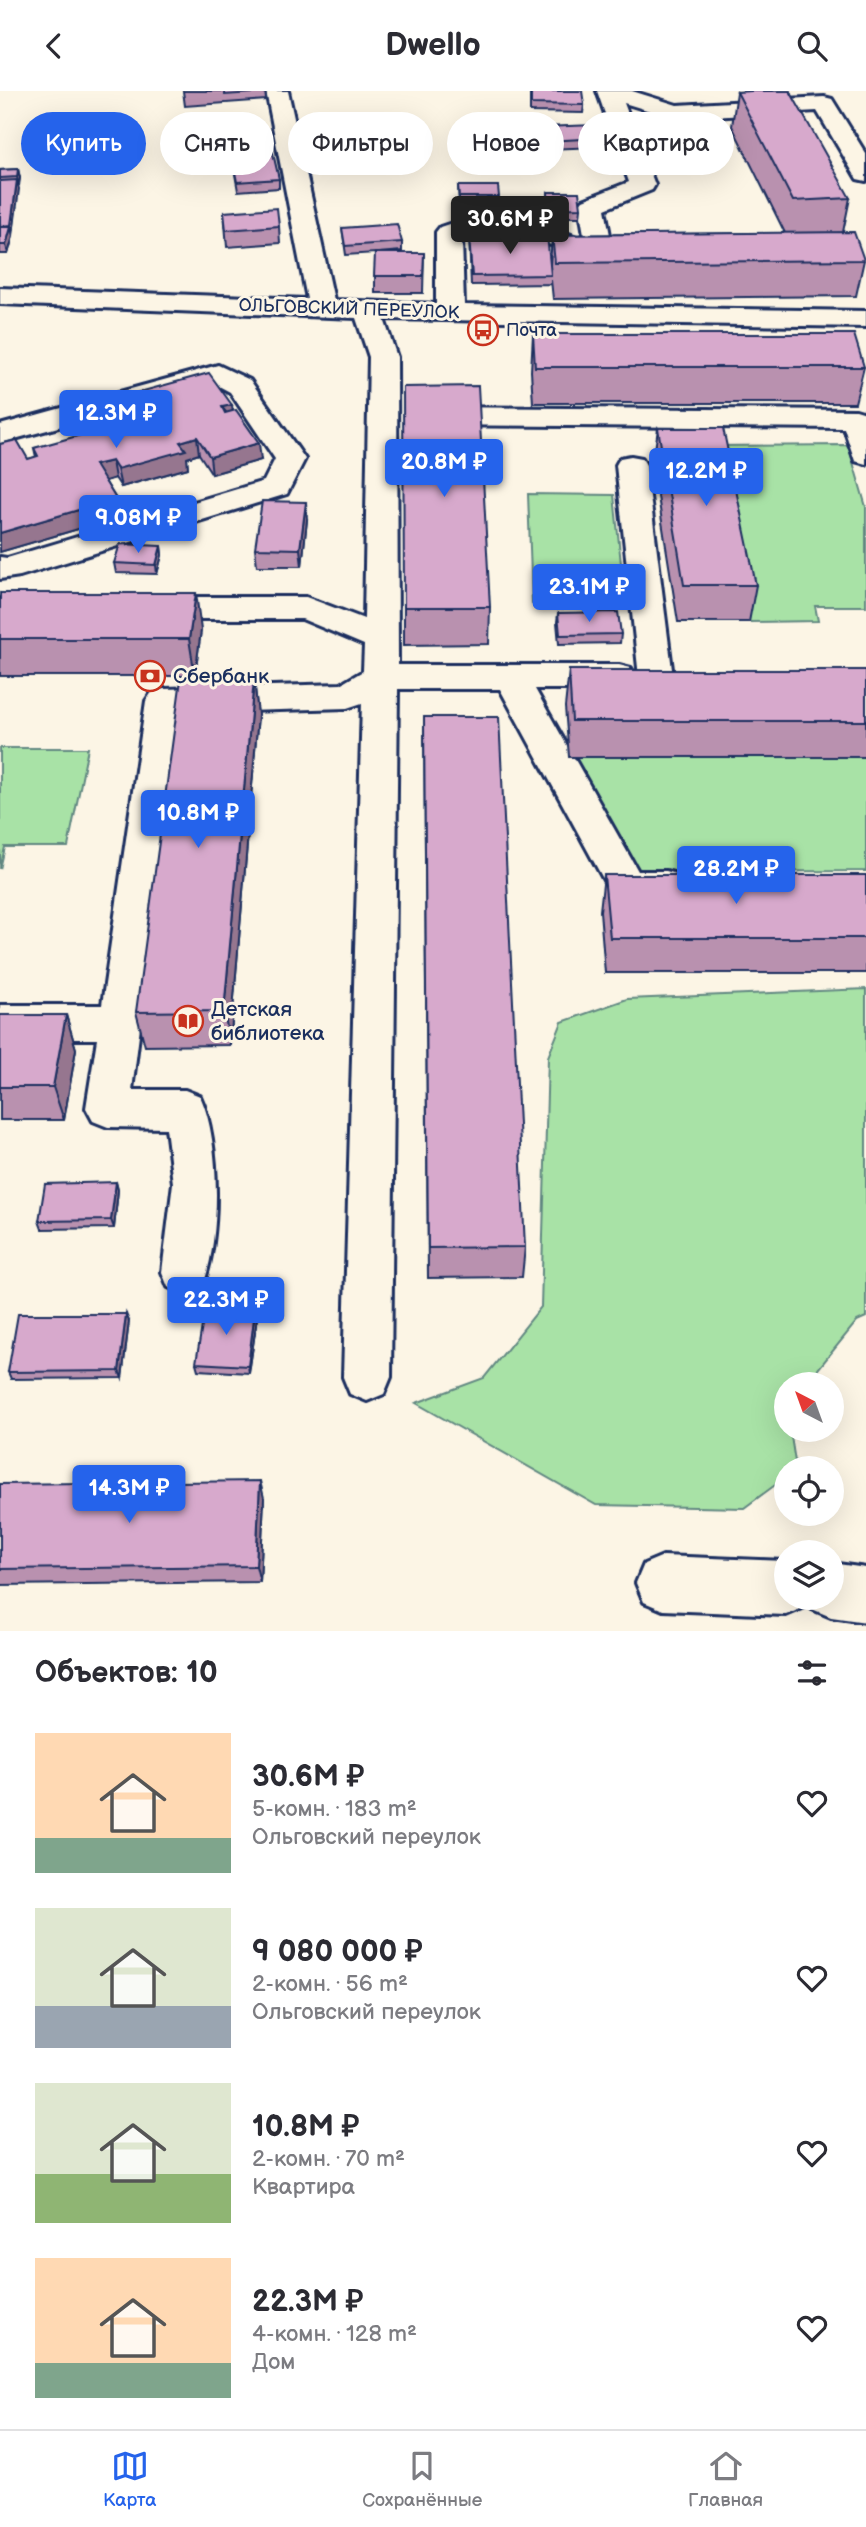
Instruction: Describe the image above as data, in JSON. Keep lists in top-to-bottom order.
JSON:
{
  "streets": {
    "street": ["ОЛЬГОВСКИЙ ПЕРЕУЛОК"]
  },
  "places": {
    "bus stop": ["Почта"],
    "bank": ["Сбербанк"],
    "library": ["Детская библиотека"]
  },
  "north": "top left",
  "page": {
    "header": "Dwello",
    "chip": [
      "Купить",
      "Снять",
      "Фильтры",
      "Новое",
      "Квартира"
    ],
    "price": [
      "30.6M ₽",
      "12.3M ₽",
      "20.8M ₽",
      "12.2M ₽",
      "9.08M ₽",
      "23.1M ₽",
      "10.8M ₽",
      "28.2M ₽",
      "22.3M ₽",
      "14.3M ₽"
    ],
    "heading": "Объектов: 10",
    "list": [
      {
        "name": "30.6M ₽",
        "note": "5-комн. · 183 m² · Ольговский переулок"
      },
      {
        "name": "9 080 000 ₽",
        "note": "2-комн. · 56 m² · Ольговский переулок"
      },
      {
        "name": "10.8M ₽",
        "note": "2-комн. · 70 m² · Квартира"
      },
      {
        "name": "22.3M ₽",
        "note": "4-комн. · 128 m² · Дом"
      }
    ],
    "tabs": ["Карта", "Сохранённые", "Главная"]
  }
}
